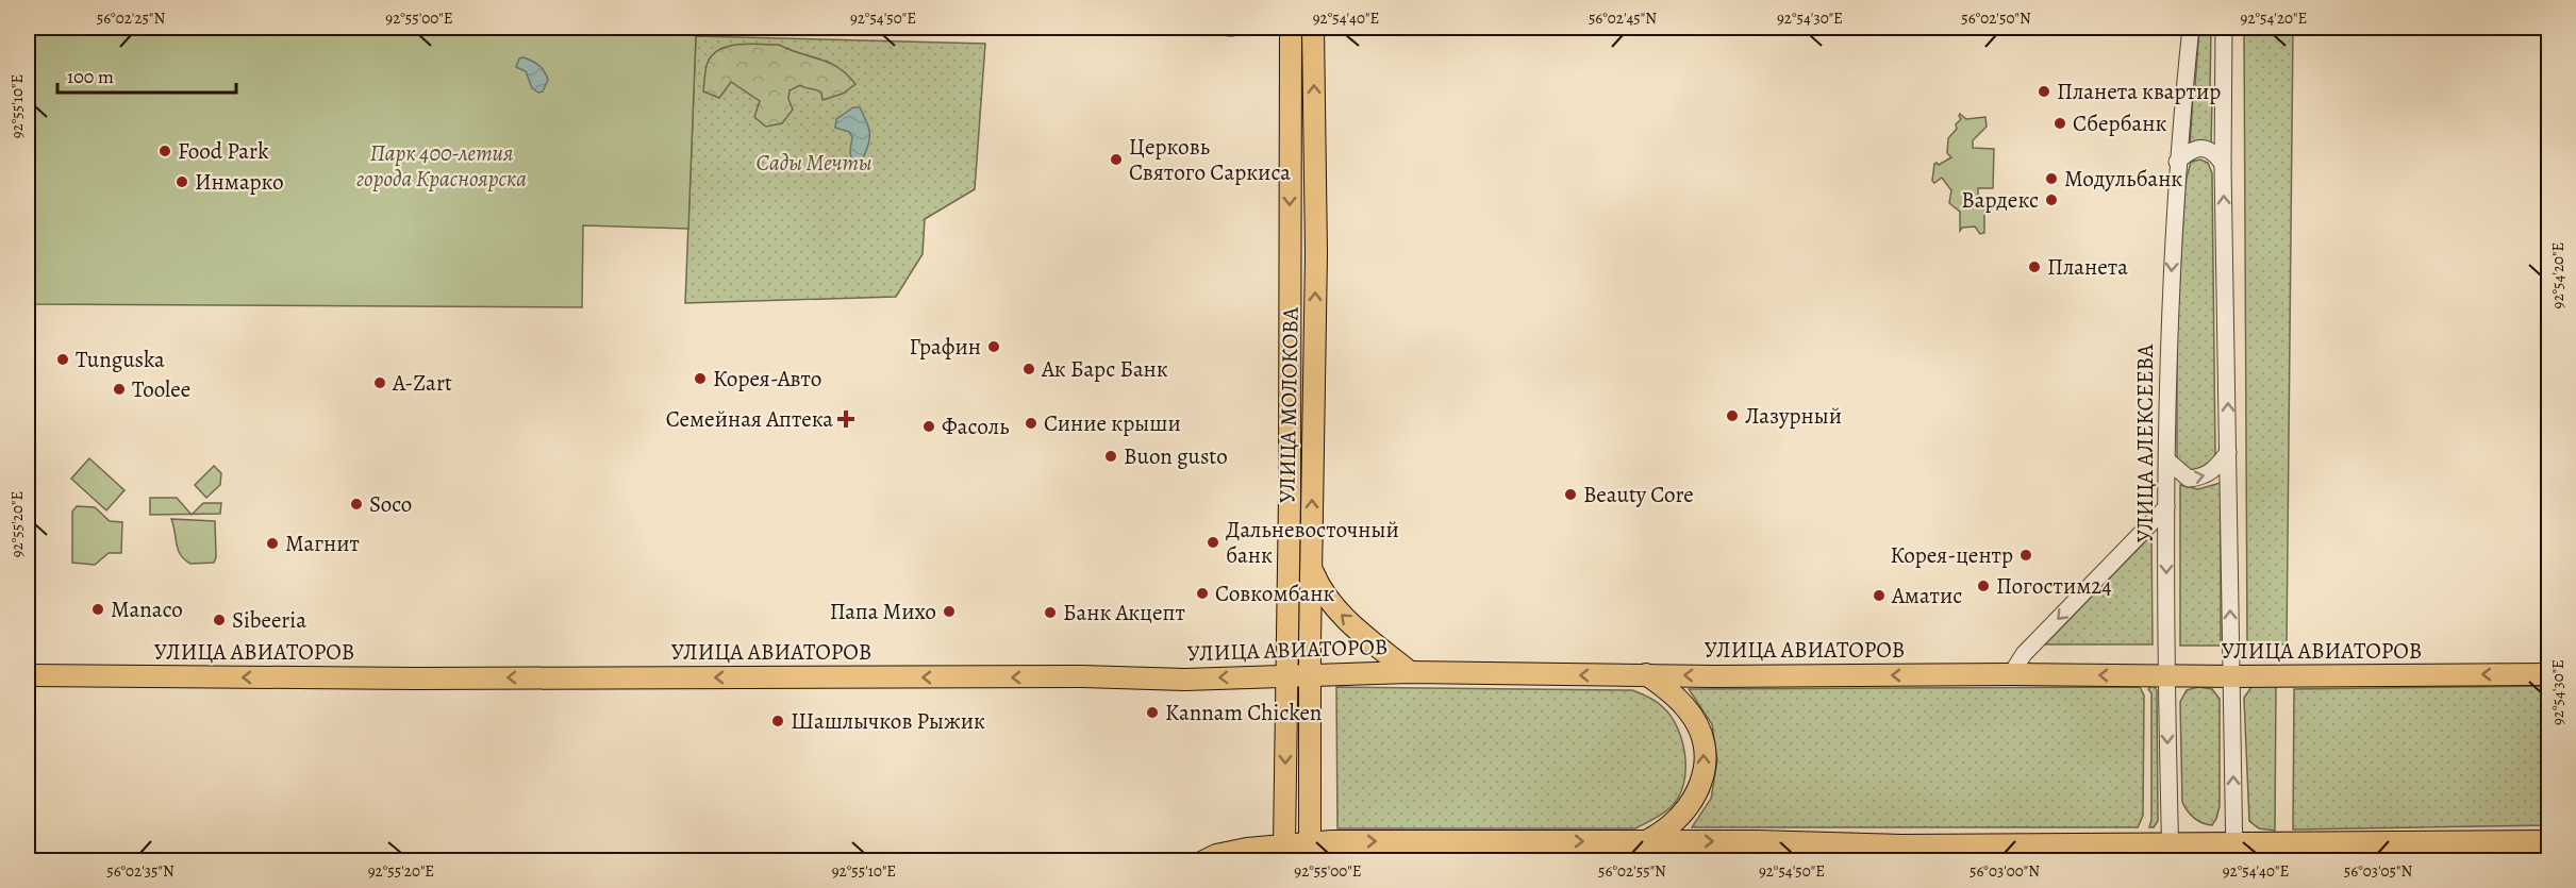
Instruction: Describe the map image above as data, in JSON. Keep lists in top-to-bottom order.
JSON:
{
  "streets": {
    "main road": ["УЛИЦА МОЛОКОВА", "УЛИЦА АВИАТОРОВ"],
    "street": ["УЛИЦА АЛЕКСЕЕВА"]
  },
  "crossings": [
    ["УЛИЦА МОЛОКОВА", "УЛИЦА АВИАТОРОВ"],
    ["УЛИЦА АЛЕКСЕЕВА", "УЛИЦА АВИАТОРОВ"]
  ],
  "parks": ["Парк 400-летия города Красноярска", "Сады Мечты"],
  "places": {
    "other": [
      "Планета квартир",
      "Сбербанк",
      "Food Park",
      "Церковь Святого Саркиса",
      "Модульбанк",
      "Инмарко",
      "Вардекс",
      "Планета",
      "Графин",
      "Tunguska",
      "Ак Барс Банк",
      "Корея-Авто",
      "A-Zart",
      "Toolee",
      "Лазурный",
      "Синие крыши",
      "Фасоль",
      "Buon gusto",
      "Beauty Core",
      "Soco",
      "Дальневосточный банк",
      "Магнит",
      "Корея-центр",
      "Погостим24",
      "Совкомбанк",
      "Аматис",
      "Manaco",
      "Папа Михо",
      "Банк Акцепт",
      "Sibeeria",
      "Kannam Chicken",
      "Шашлычков Рыжик"
    ],
    "health": ["Семейная Аптека"]
  },
  "scale_bar": "100 m",
  "coordinates": [
    "56°02'25\"N",
    "92°55'00\"E",
    "92°54'50\"E",
    "92°54'40\"E",
    "56°02'45\"N",
    "92°54'30\"E",
    "56°02'50\"N",
    "92°54'20\"E",
    "92°55'10\"E",
    "92°55'20\"E",
    "56°02'35\"N",
    "56°02'55\"N",
    "56°03'00\"N",
    "56°03'05\"N"
  ]
}
